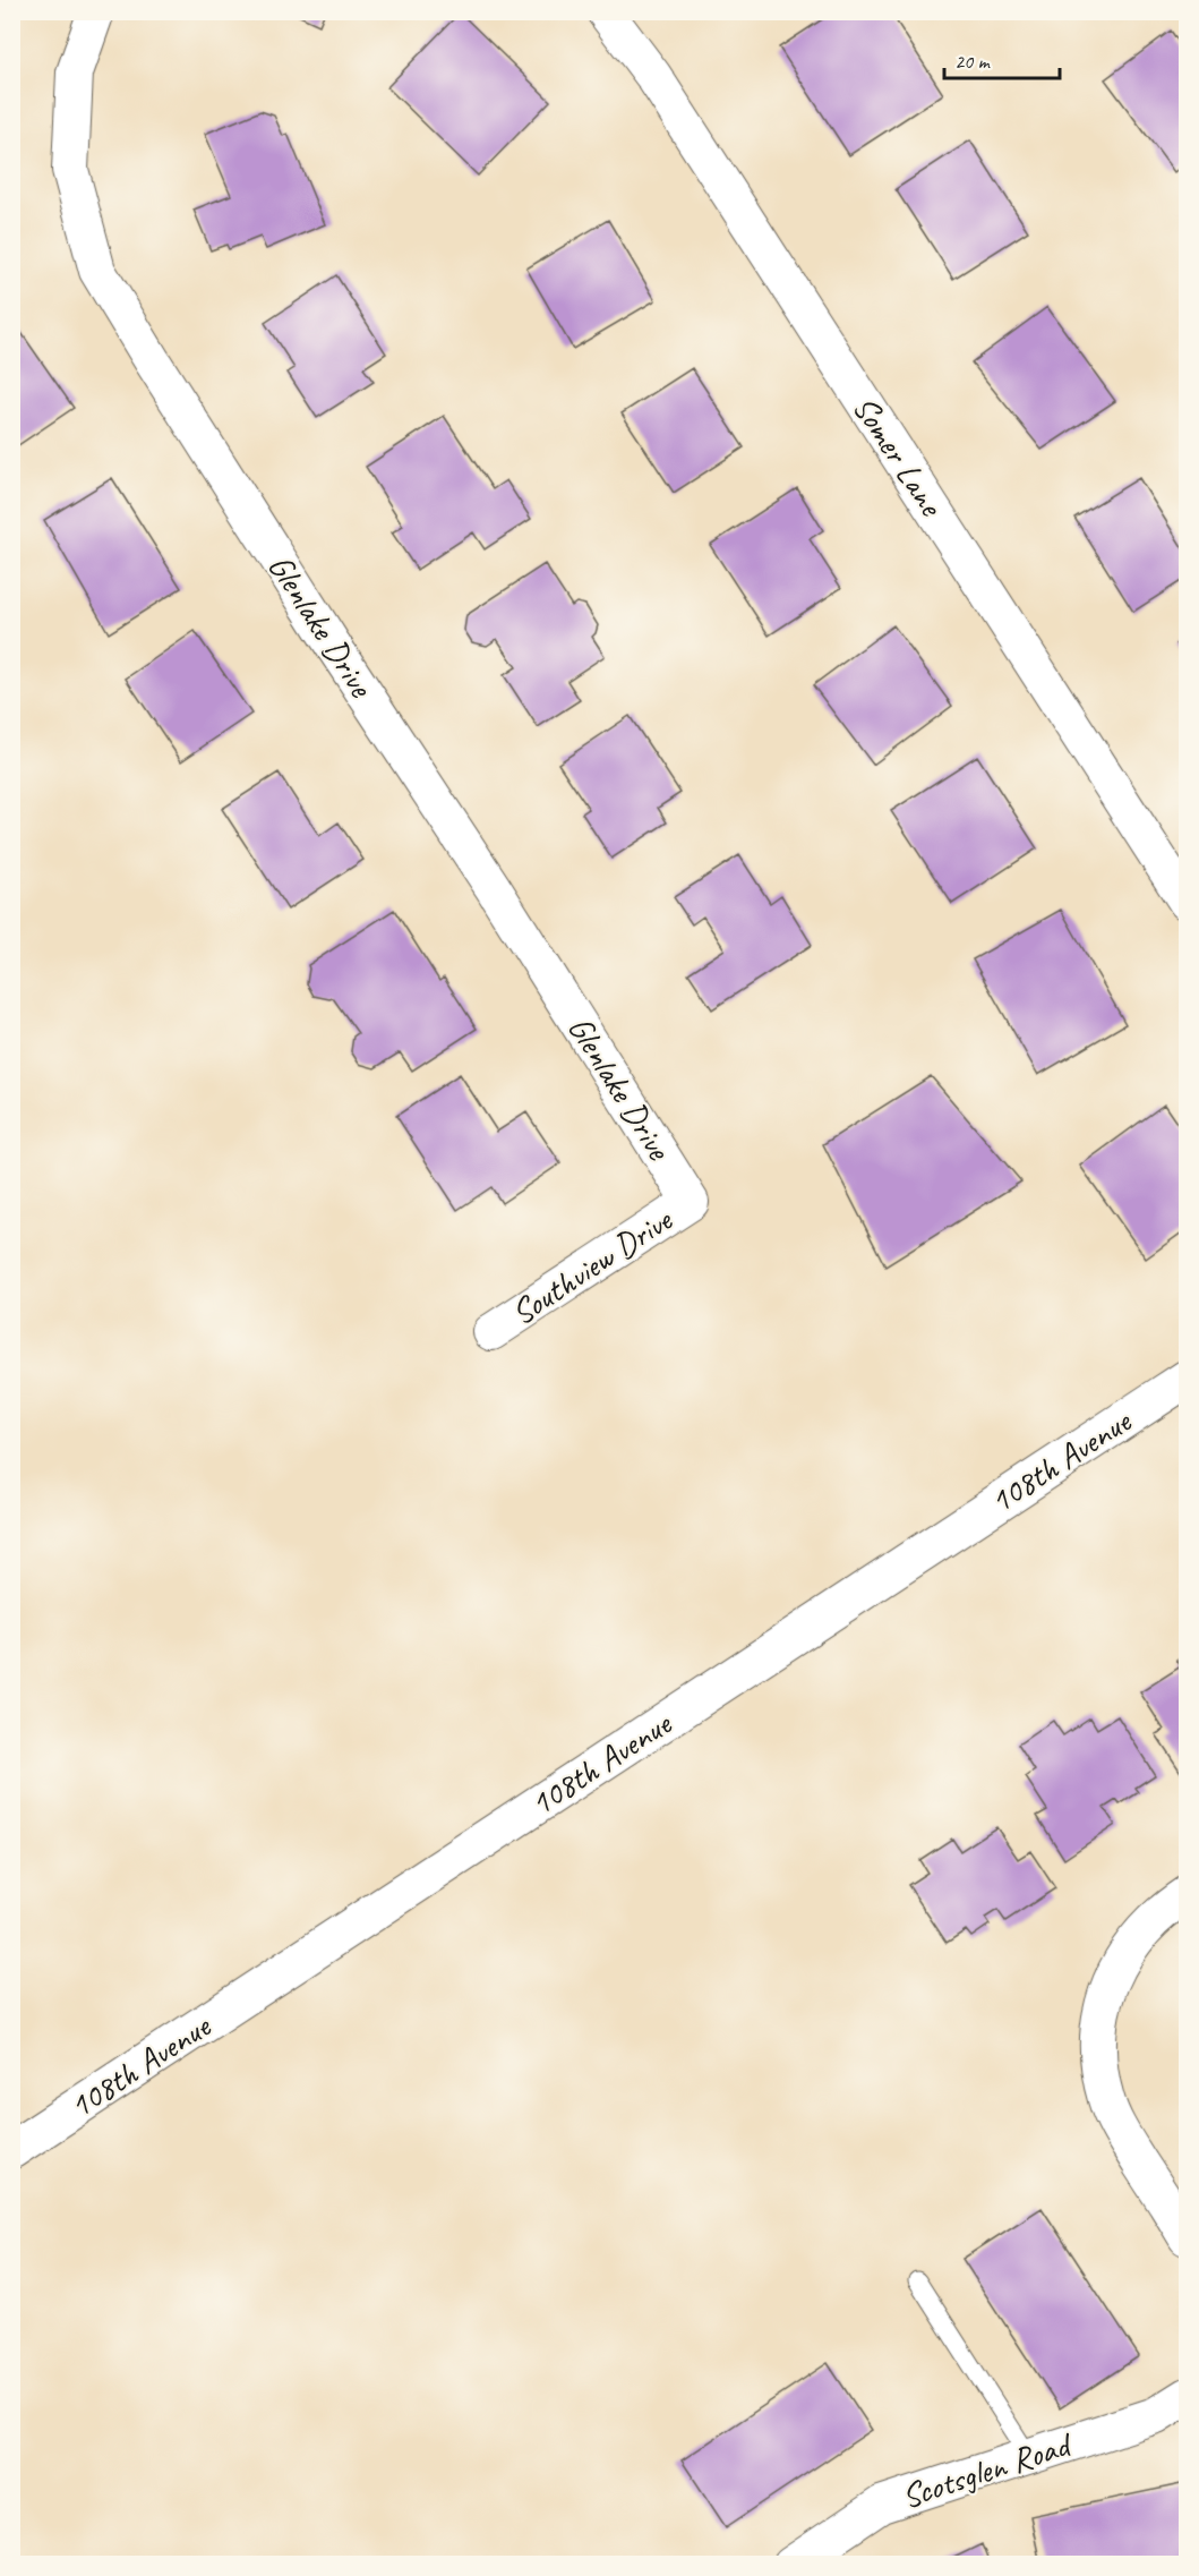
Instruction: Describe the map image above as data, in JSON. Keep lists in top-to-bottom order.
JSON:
{
  "streets": {
    "street": [
      "Somer Lane",
      "Glenlake Drive",
      "Southview Drive",
      "108th Avenue",
      "Scotsglen Road"
    ]
  },
  "crossings": [
    ["Glenlake Drive", "Southview Drive"]
  ],
  "scale_bar": "20 m"
}
